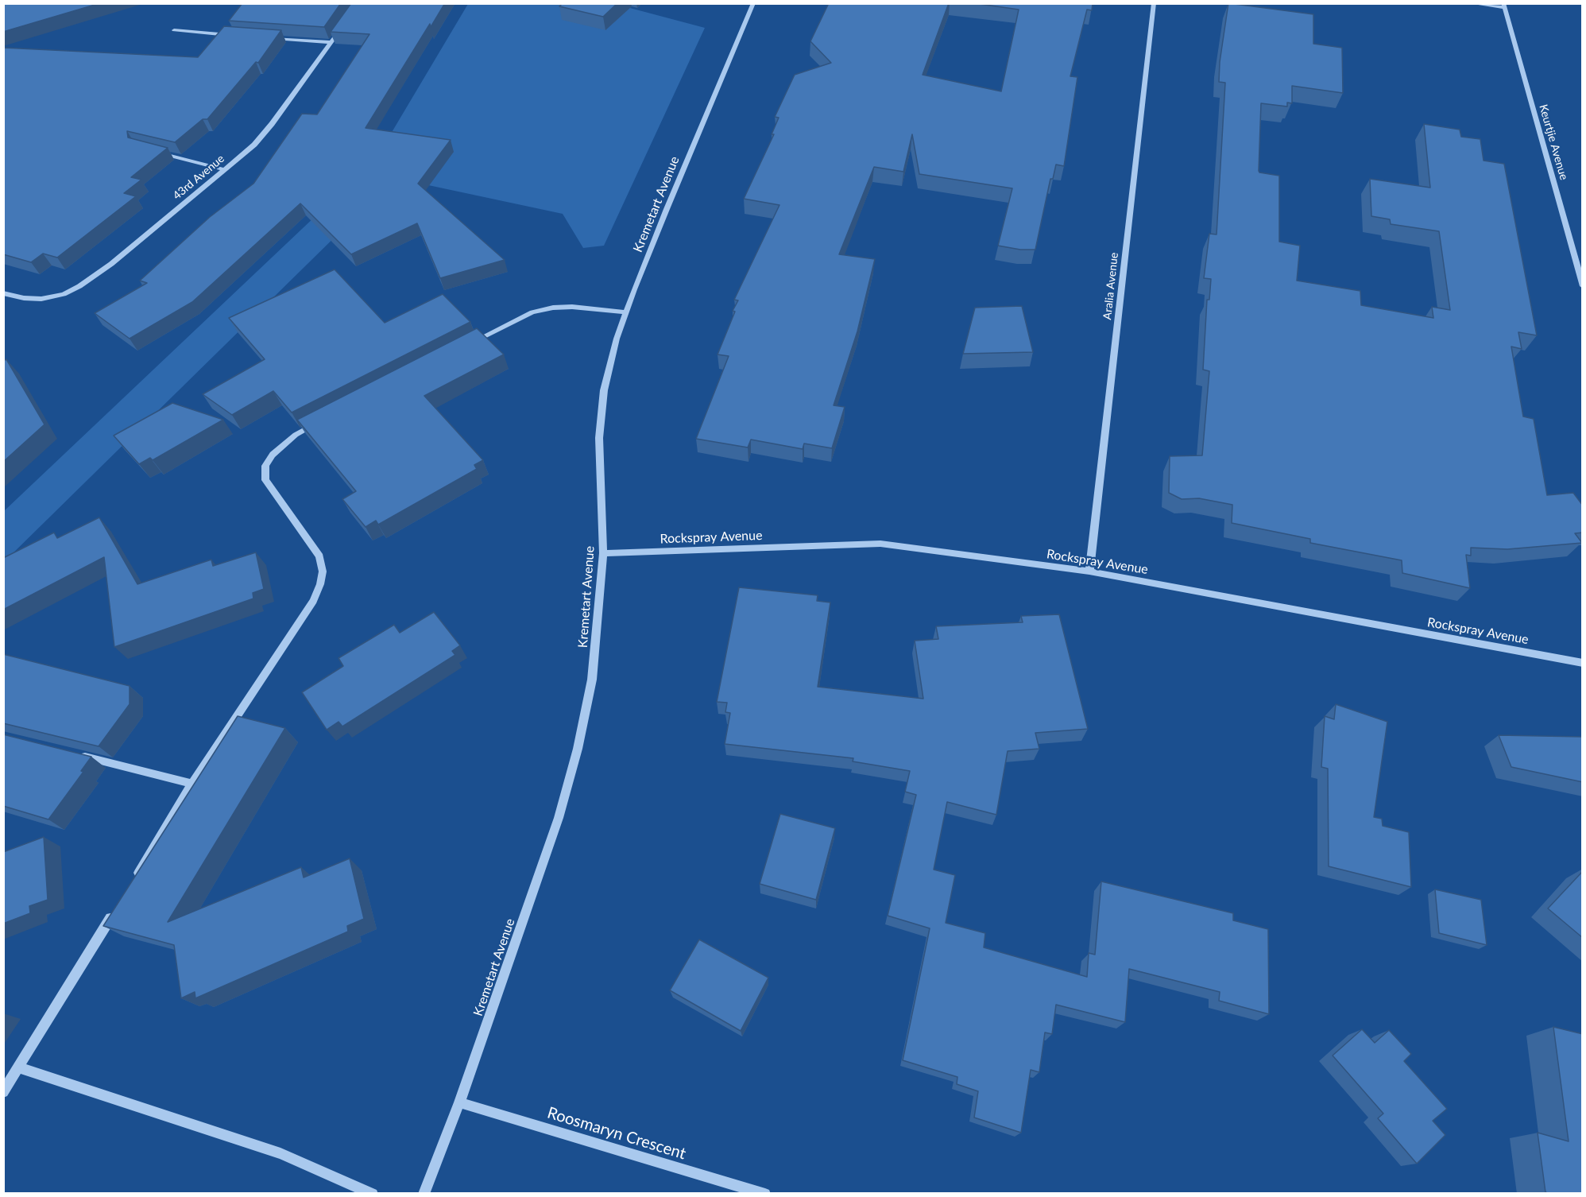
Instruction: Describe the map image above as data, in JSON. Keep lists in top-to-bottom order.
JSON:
{
  "streets": {
    "street": [
      "Keurtjie Avenue",
      "43rd Avenue",
      "Kremetart Avenue",
      "Aralia Avenue",
      "Rockspray Avenue",
      "Roosmaryn Crescent"
    ]
  },
  "crossings": [
    ["Kremetart Avenue", "Rockspray Avenue"],
    ["Kremetart Avenue", "Roosmaryn Crescent"],
    ["Aralia Avenue", "Rockspray Avenue"]
  ]
}
